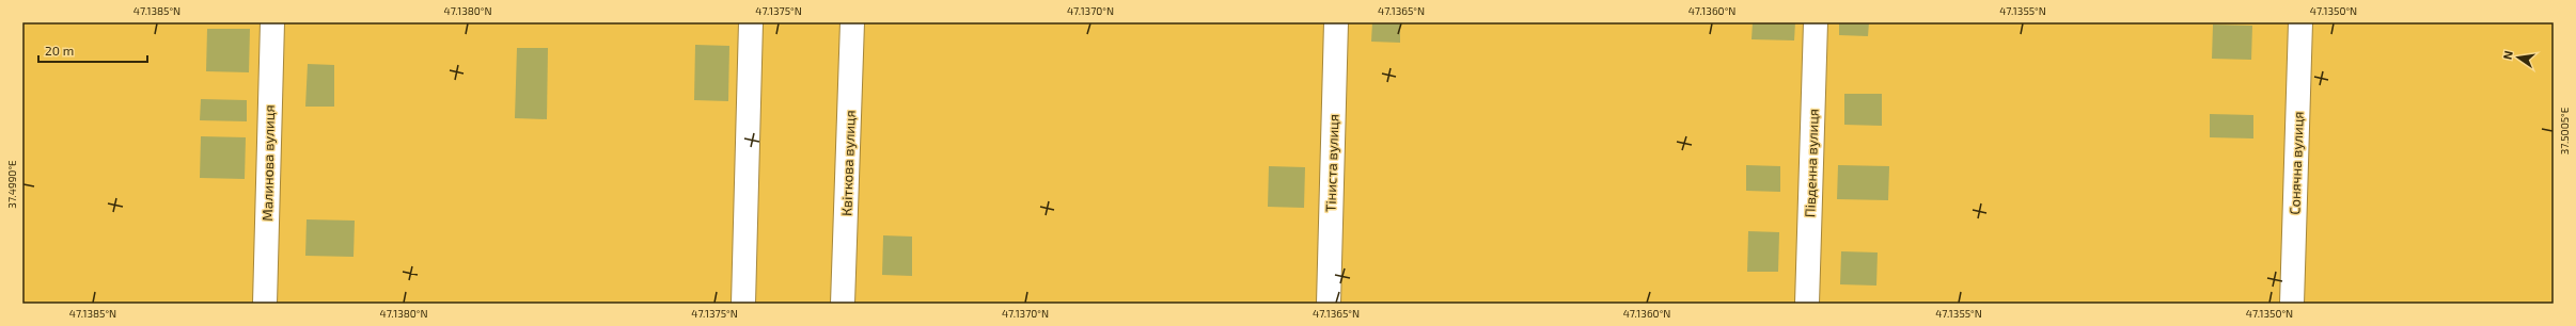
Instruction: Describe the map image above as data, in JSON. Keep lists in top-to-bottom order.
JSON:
{
  "streets": {
    "lane": [
      "Малинова вулиця",
      "Квіткова вулиця",
      "Тіниста вулиця",
      "Південна вулиця",
      "Сонячна вулиця"
    ]
  },
  "scale_bar": "20 m",
  "north": "left",
  "coordinates": [
    "47.1385°N",
    "47.1380°N",
    "47.1375°N",
    "47.1370°N",
    "47.1365°N",
    "47.1360°N",
    "47.1355°N",
    "47.1350°N",
    "37.5005°E",
    "37.4990°E"
  ]
}
